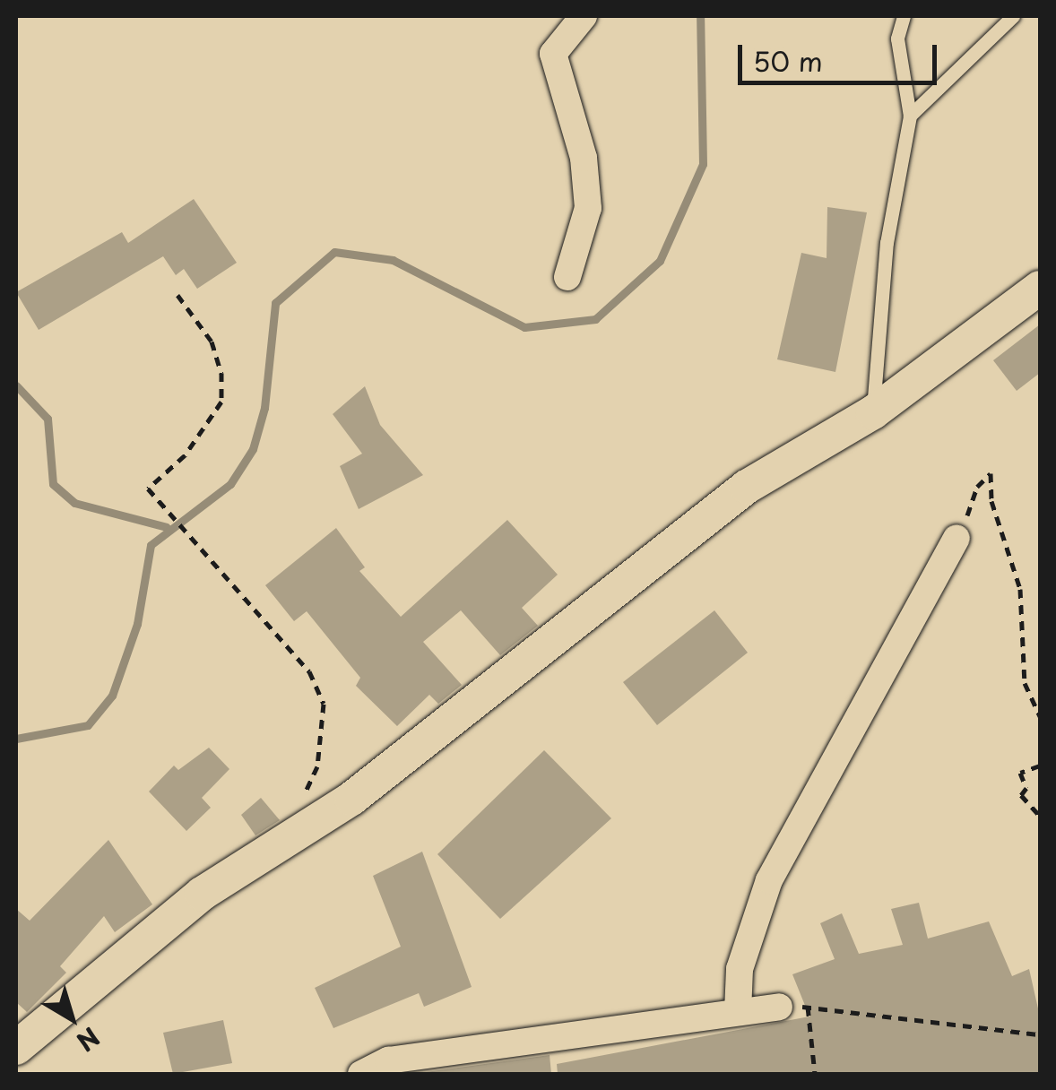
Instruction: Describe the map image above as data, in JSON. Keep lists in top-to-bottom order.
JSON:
{
  "scale_bar": "50 m",
  "north": "bottom right"
}
